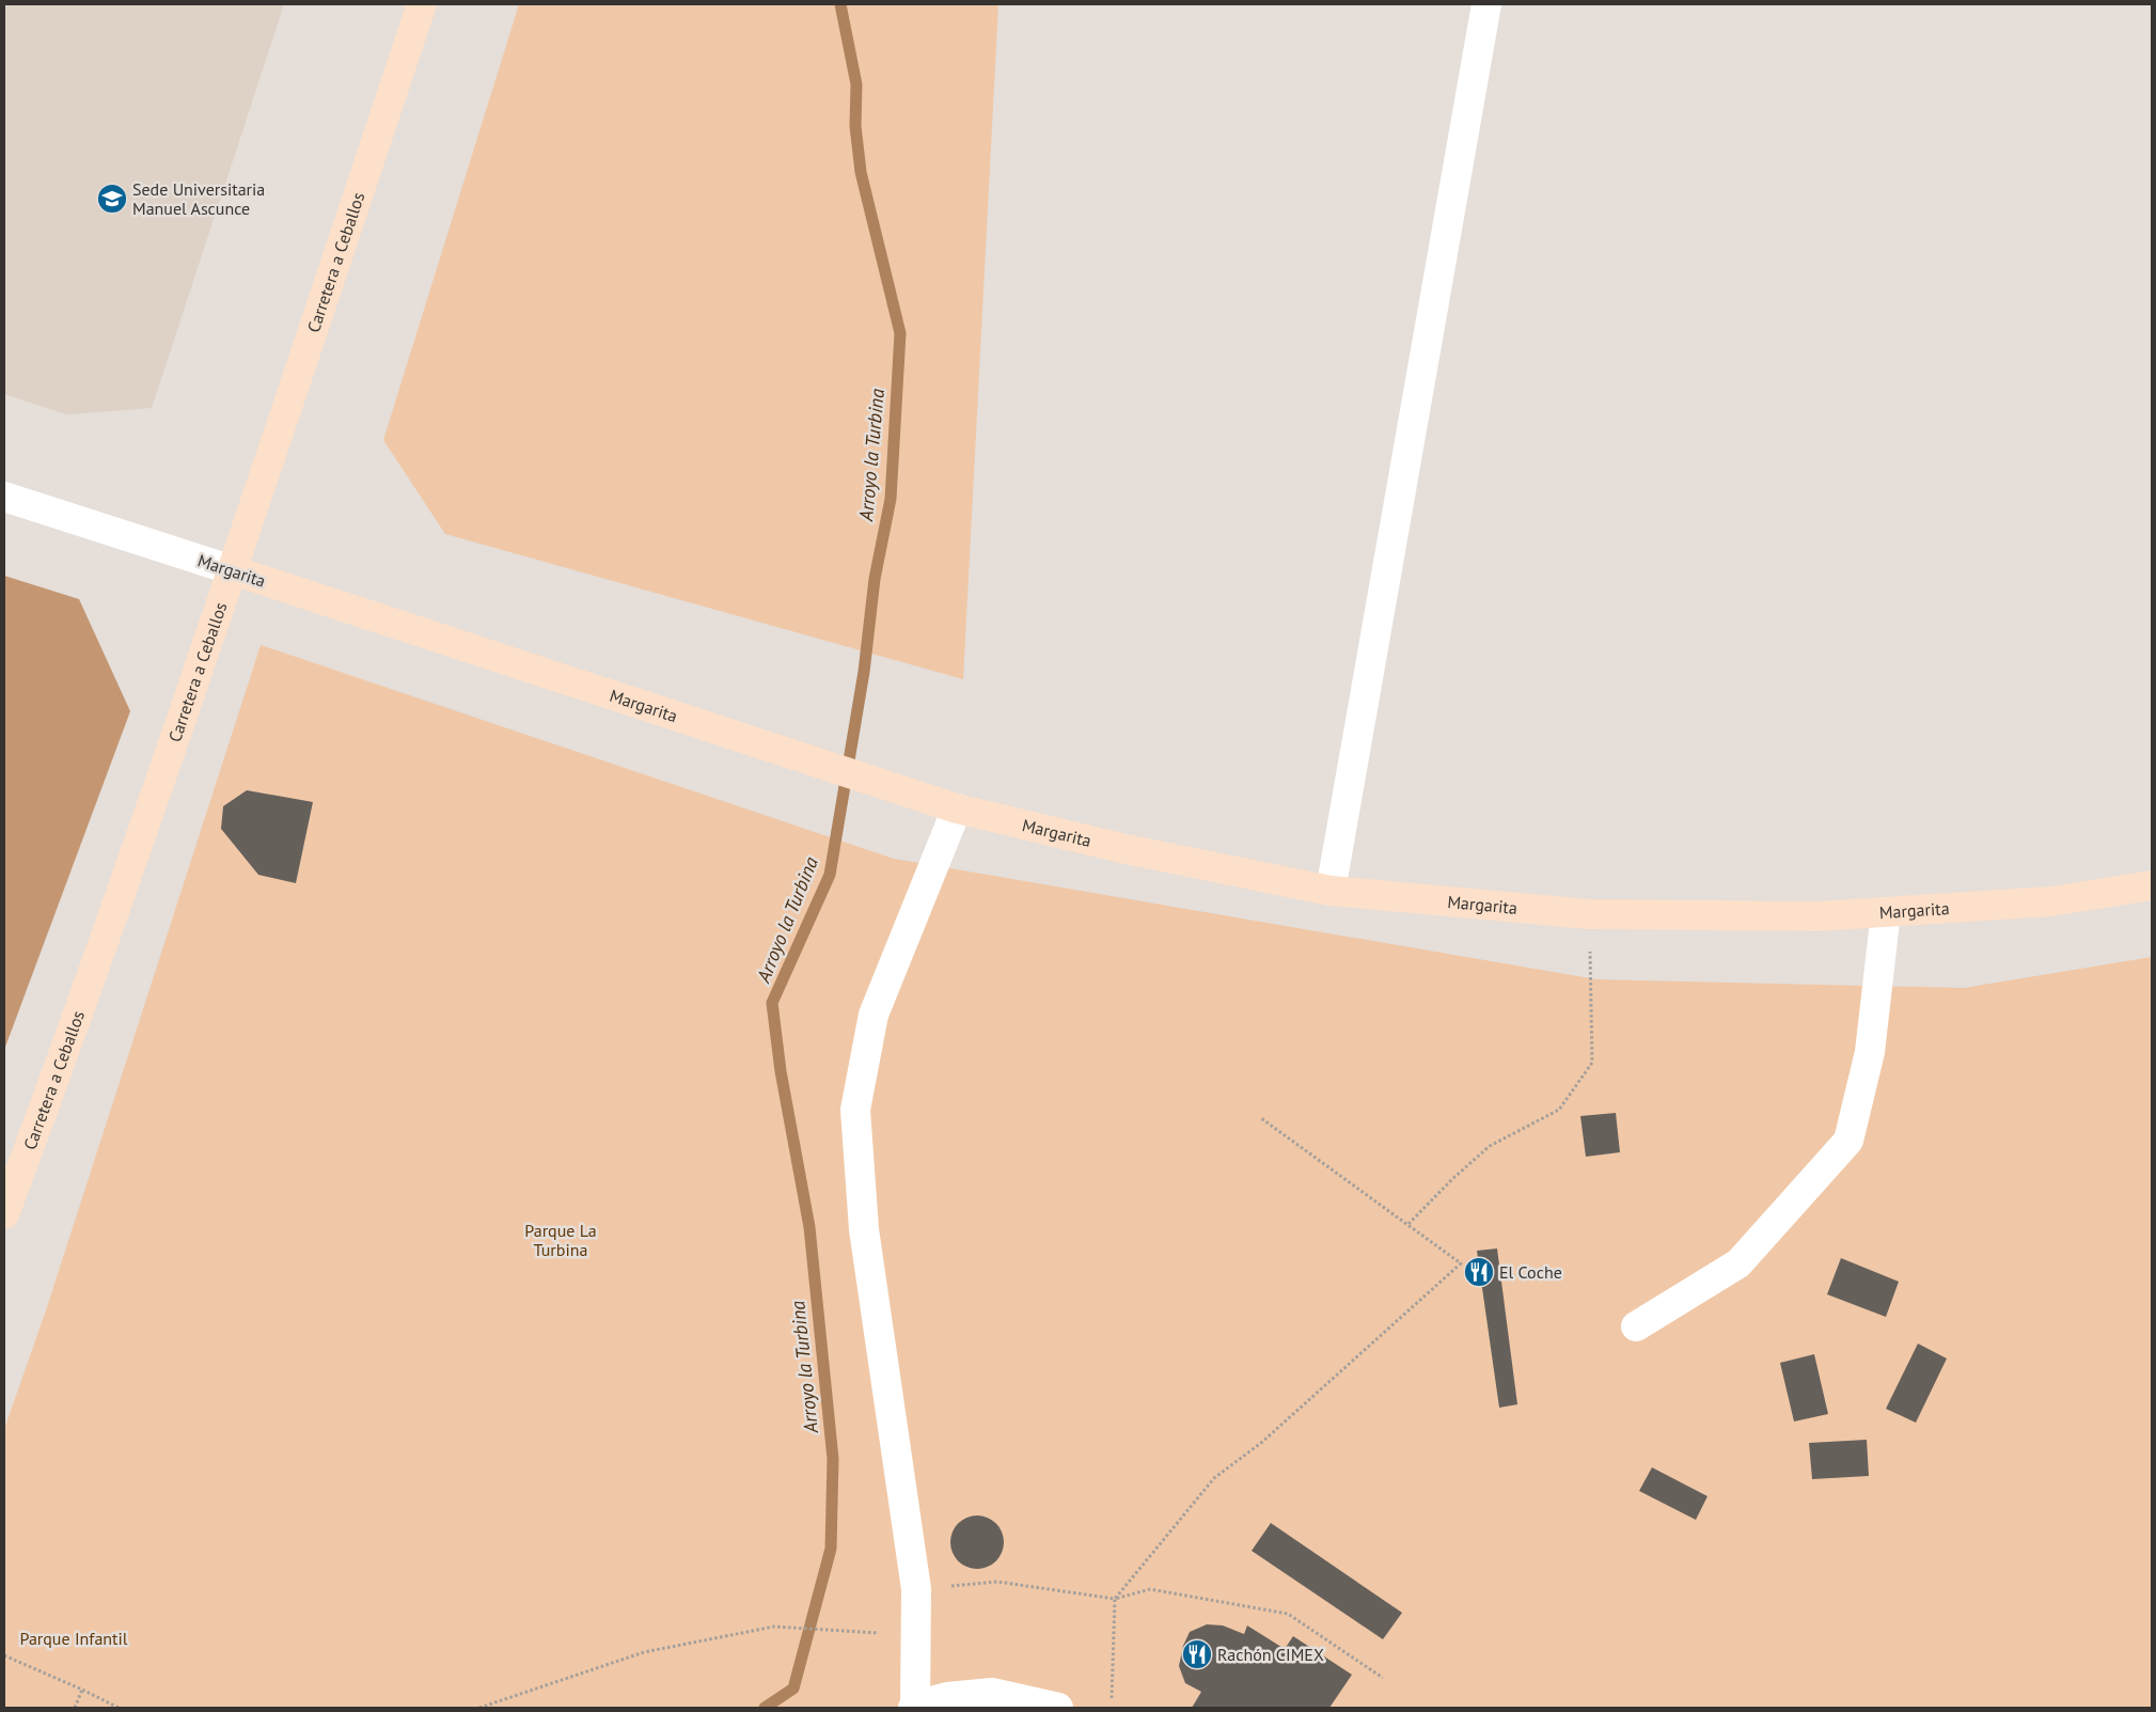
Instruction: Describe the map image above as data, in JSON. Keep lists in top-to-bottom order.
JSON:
{
  "streets": {
    "main road": ["Carretera a Ceballos", "Margarita"]
  },
  "crossings": [
    ["Carretera a Ceballos", "Margarita"]
  ],
  "water": ["Arroyo la Turbina"],
  "parks": ["Parque La Turbina", "Parque Infantil"],
  "places": {
    "school or university": ["Sede Universitaria Manuel Ascunce"],
    "restaurant": ["El Coche", "Rachón CIMEX"]
  }
}
